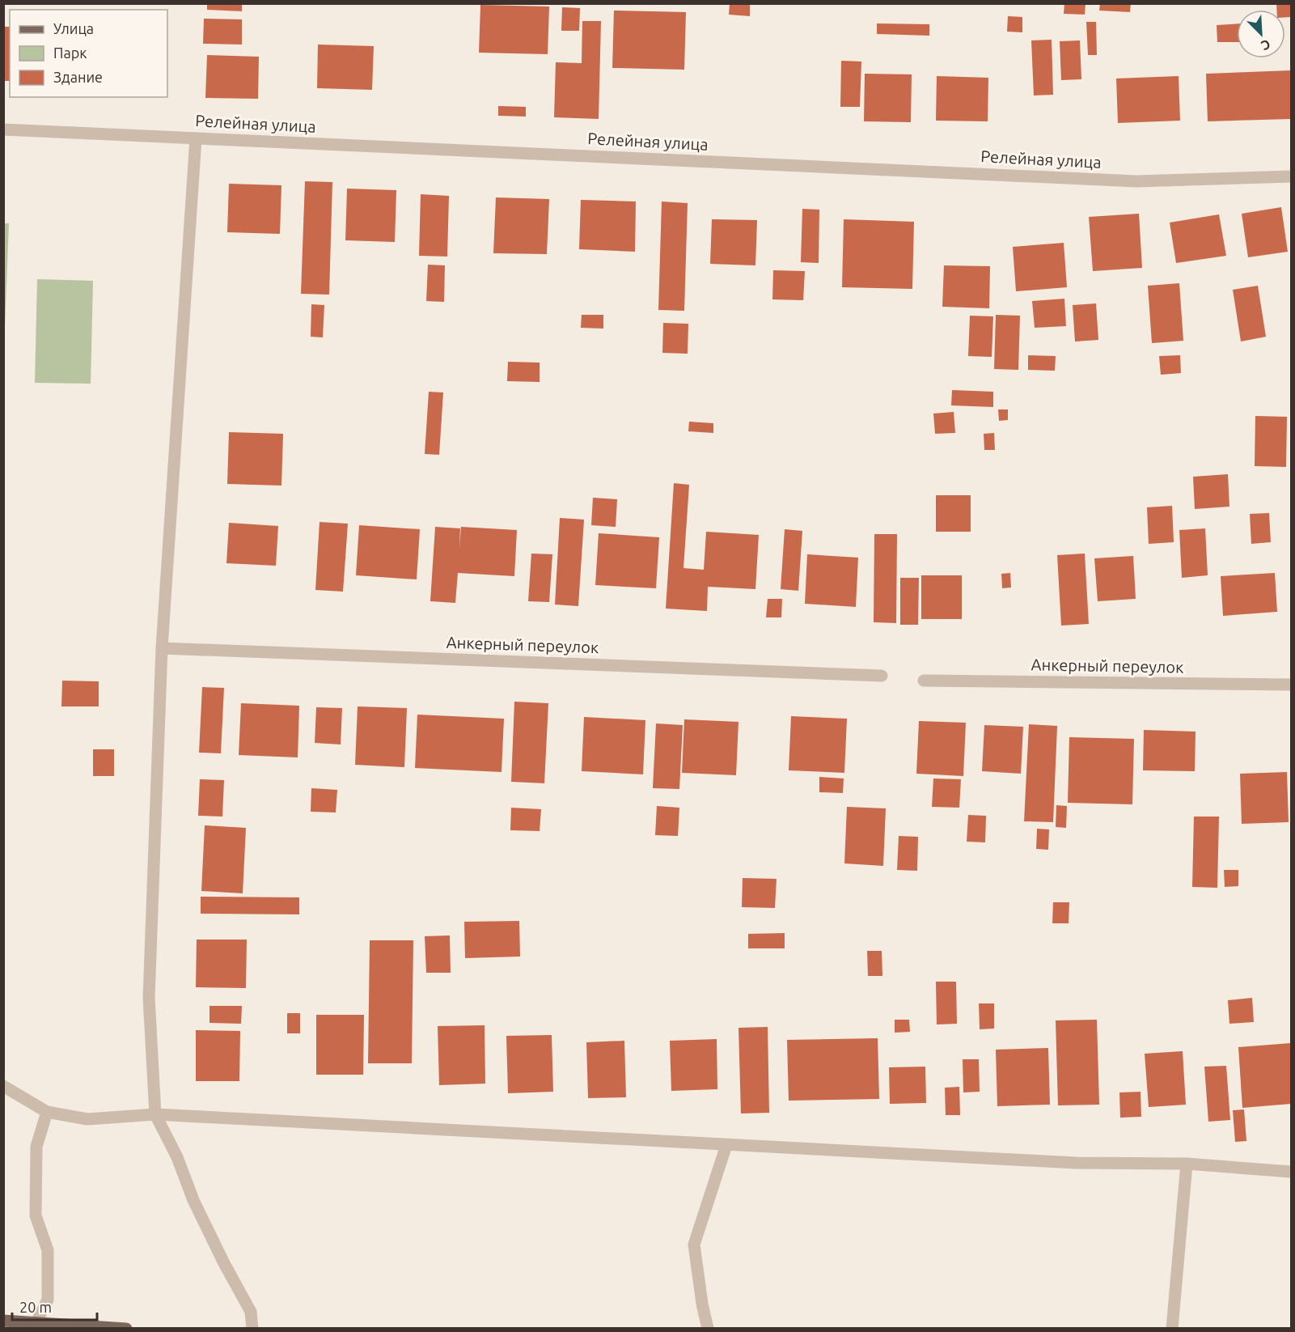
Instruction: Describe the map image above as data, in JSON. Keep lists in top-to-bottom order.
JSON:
{
  "streets": {
    "street": ["Релейная улица", "Анкерный переулок"]
  },
  "legend": ["Улица", "Парк", "Здание"],
  "scale_bar": "20 m",
  "north": "bottom right"
}
